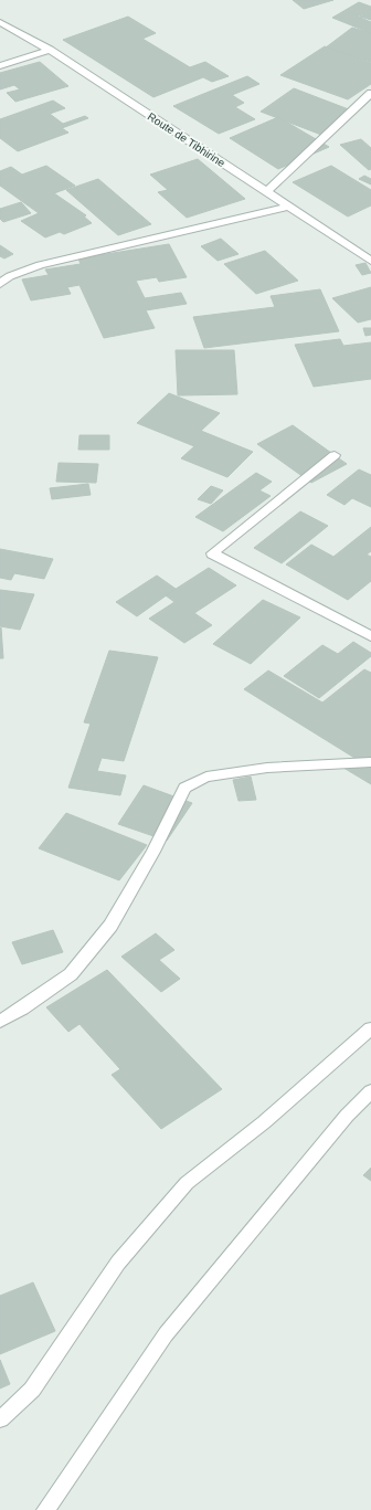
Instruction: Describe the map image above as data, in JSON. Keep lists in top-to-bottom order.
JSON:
{
  "streets": {
    "street": ["Route de Tibhirine"]
  }
}
